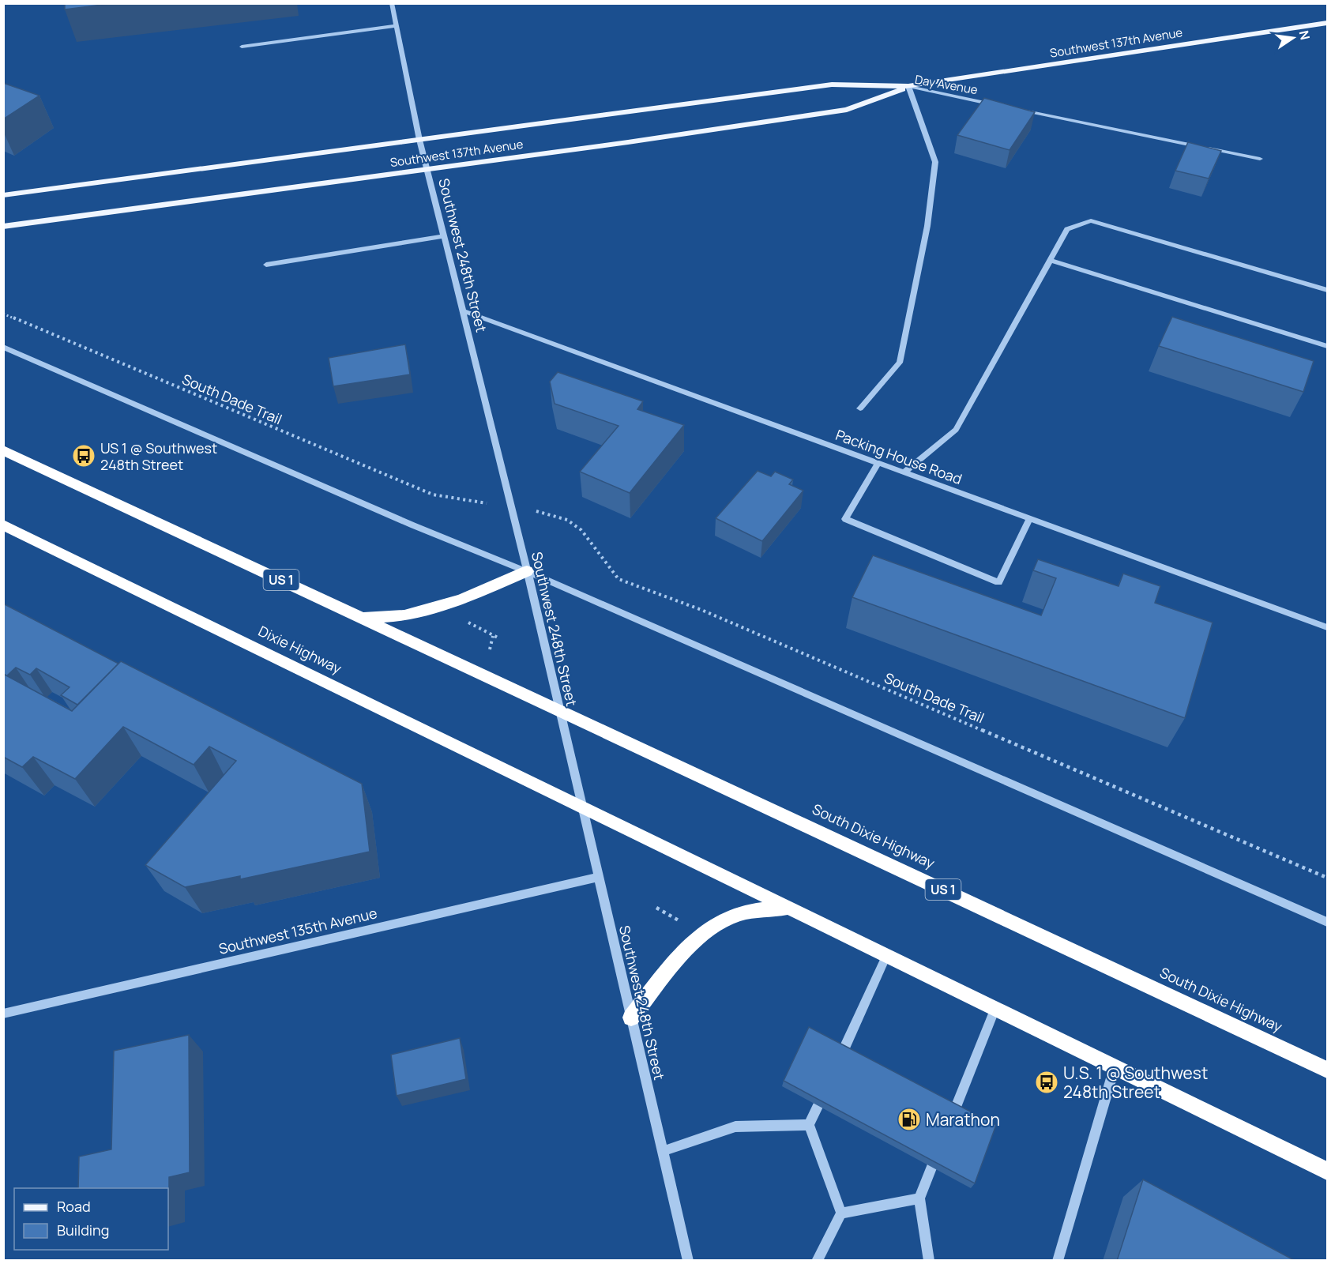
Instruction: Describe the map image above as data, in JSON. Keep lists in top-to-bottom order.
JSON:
{
  "streets": {
    "highway": ["US 1", "Dixie Highway", "South Dixie Highway"],
    "main road": ["Southwest 137th Avenue"],
    "street": [
      "Day Avenue",
      "Southwest 248th Street",
      "Packing House Road",
      "Southwest 135th Avenue"
    ],
    "path": ["South Dade Trail"]
  },
  "crossings": [
    ["Southwest 137th Avenue", "Day Avenue"],
    ["Southwest 137th Avenue", "Southwest 248th Street"],
    ["Southwest 248th Street", "Packing House Road"],
    ["Southwest 248th Street", "US 1"],
    ["Southwest 248th Street", "Dixie Highway"],
    ["Southwest 248th Street", "South Dixie Highway"],
    ["Southwest 248th Street", "Southwest 135th Avenue"],
    ["US 1", "South Dixie Highway"]
  ],
  "places": {
    "bus stop": ["US 1 @ Southwest 248th Street", "U.S. 1 @ Southwest 248th Street"],
    "fuel station": ["Marathon"]
  },
  "legend": ["Road", "Building"],
  "north": "right"
}
